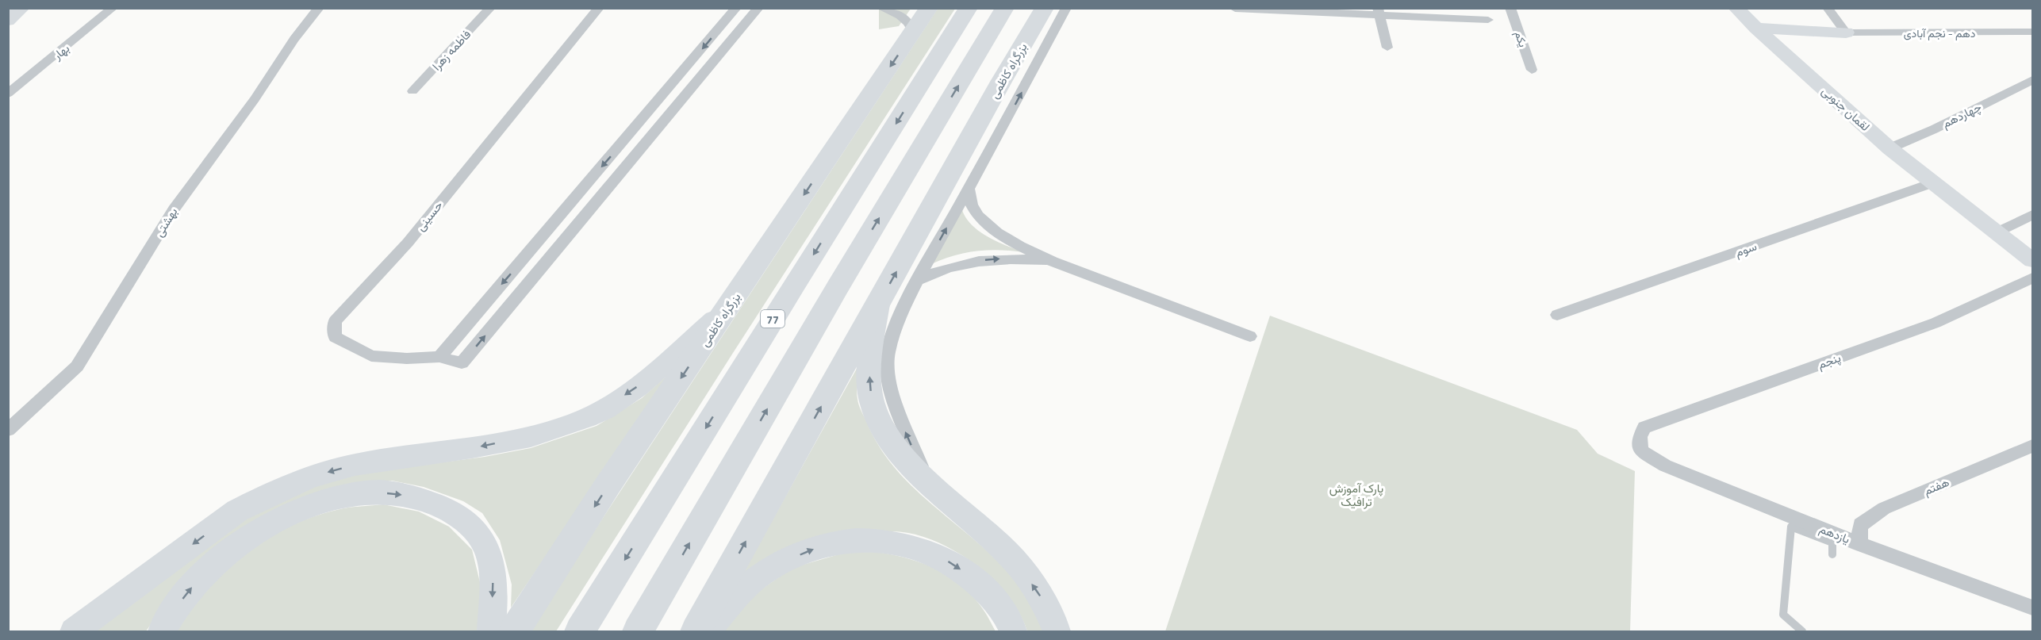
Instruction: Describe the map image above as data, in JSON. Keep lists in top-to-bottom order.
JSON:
{
  "streets": {
    "highway": ["بزرگراه کاظمی", "77"],
    "street": [
      "دهم - نجم آبادی",
      "یکم",
      "فاطمه زهرا",
      "بهار",
      "لقمان جنوبی",
      "چهاردهم",
      "حسینی",
      "بهشتی",
      "سوم",
      "پنجم",
      "هفتم",
      "یازدهم"
    ]
  },
  "crossings": [
    ["لقمان جنوبی", "چهاردهم"],
    ["لقمان جنوبی", "سوم"],
    ["پنجم", "یازدهم"],
    ["هفتم", "یازدهم"]
  ],
  "parks": ["پارک آموزش ترافیک"]
}
